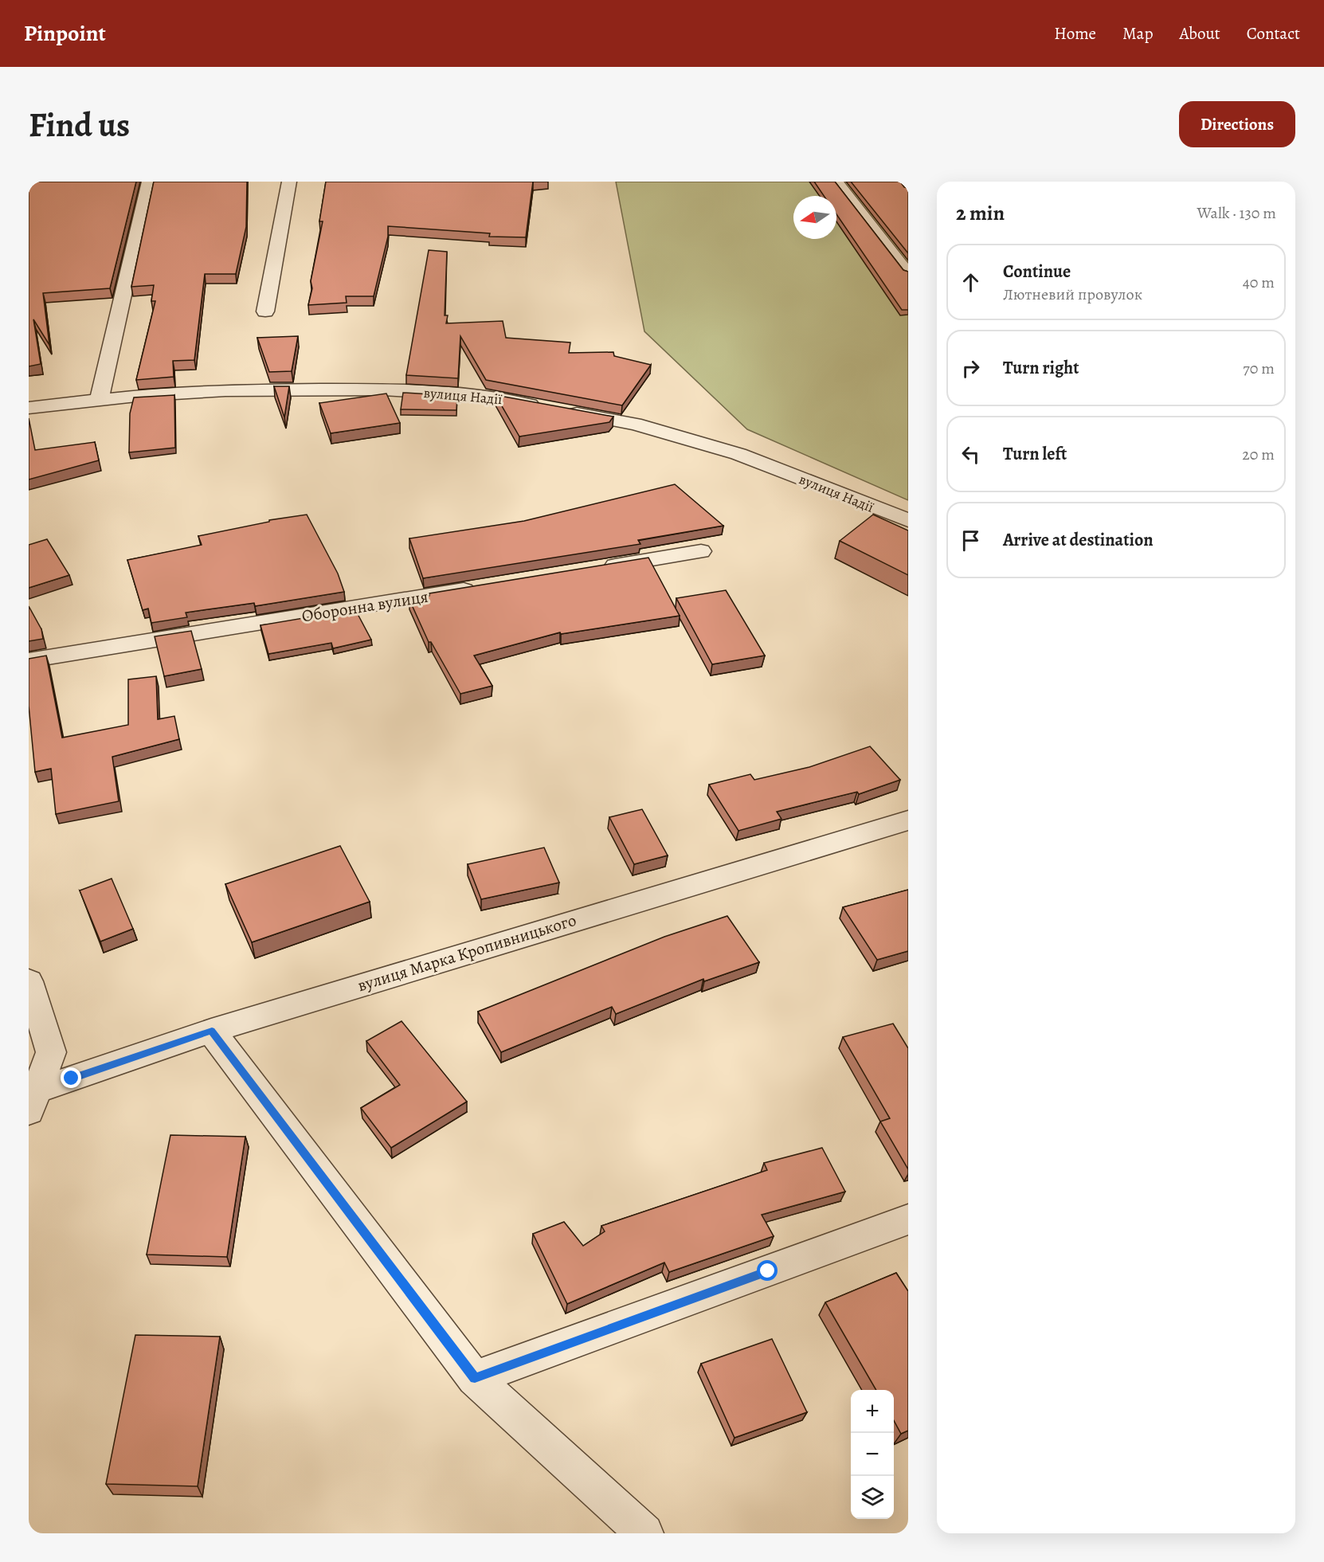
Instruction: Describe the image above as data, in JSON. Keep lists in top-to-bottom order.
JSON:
{
  "streets": {
    "street": ["вулиця Надії", "Оборонна вулиця", "вулиця Марка Кропивницького"]
  },
  "north": "left",
  "page": {
    "header": "Pinpoint",
    "nav": [
      "Home",
      "Map",
      "About",
      "Contact"
    ],
    "buttons": "Directions",
    "title": "Find us",
    "heading": ["2 min", "Walk · 130 m"],
    "list": [
      ["Continue", "Лютневий провулок", "40 m"],
      ["Turn right", "70 m"],
      ["Turn left", "20 m"],
      "Arrive at destination"
    ],
    "map_buttons": ["+", "−"]
  }
}
